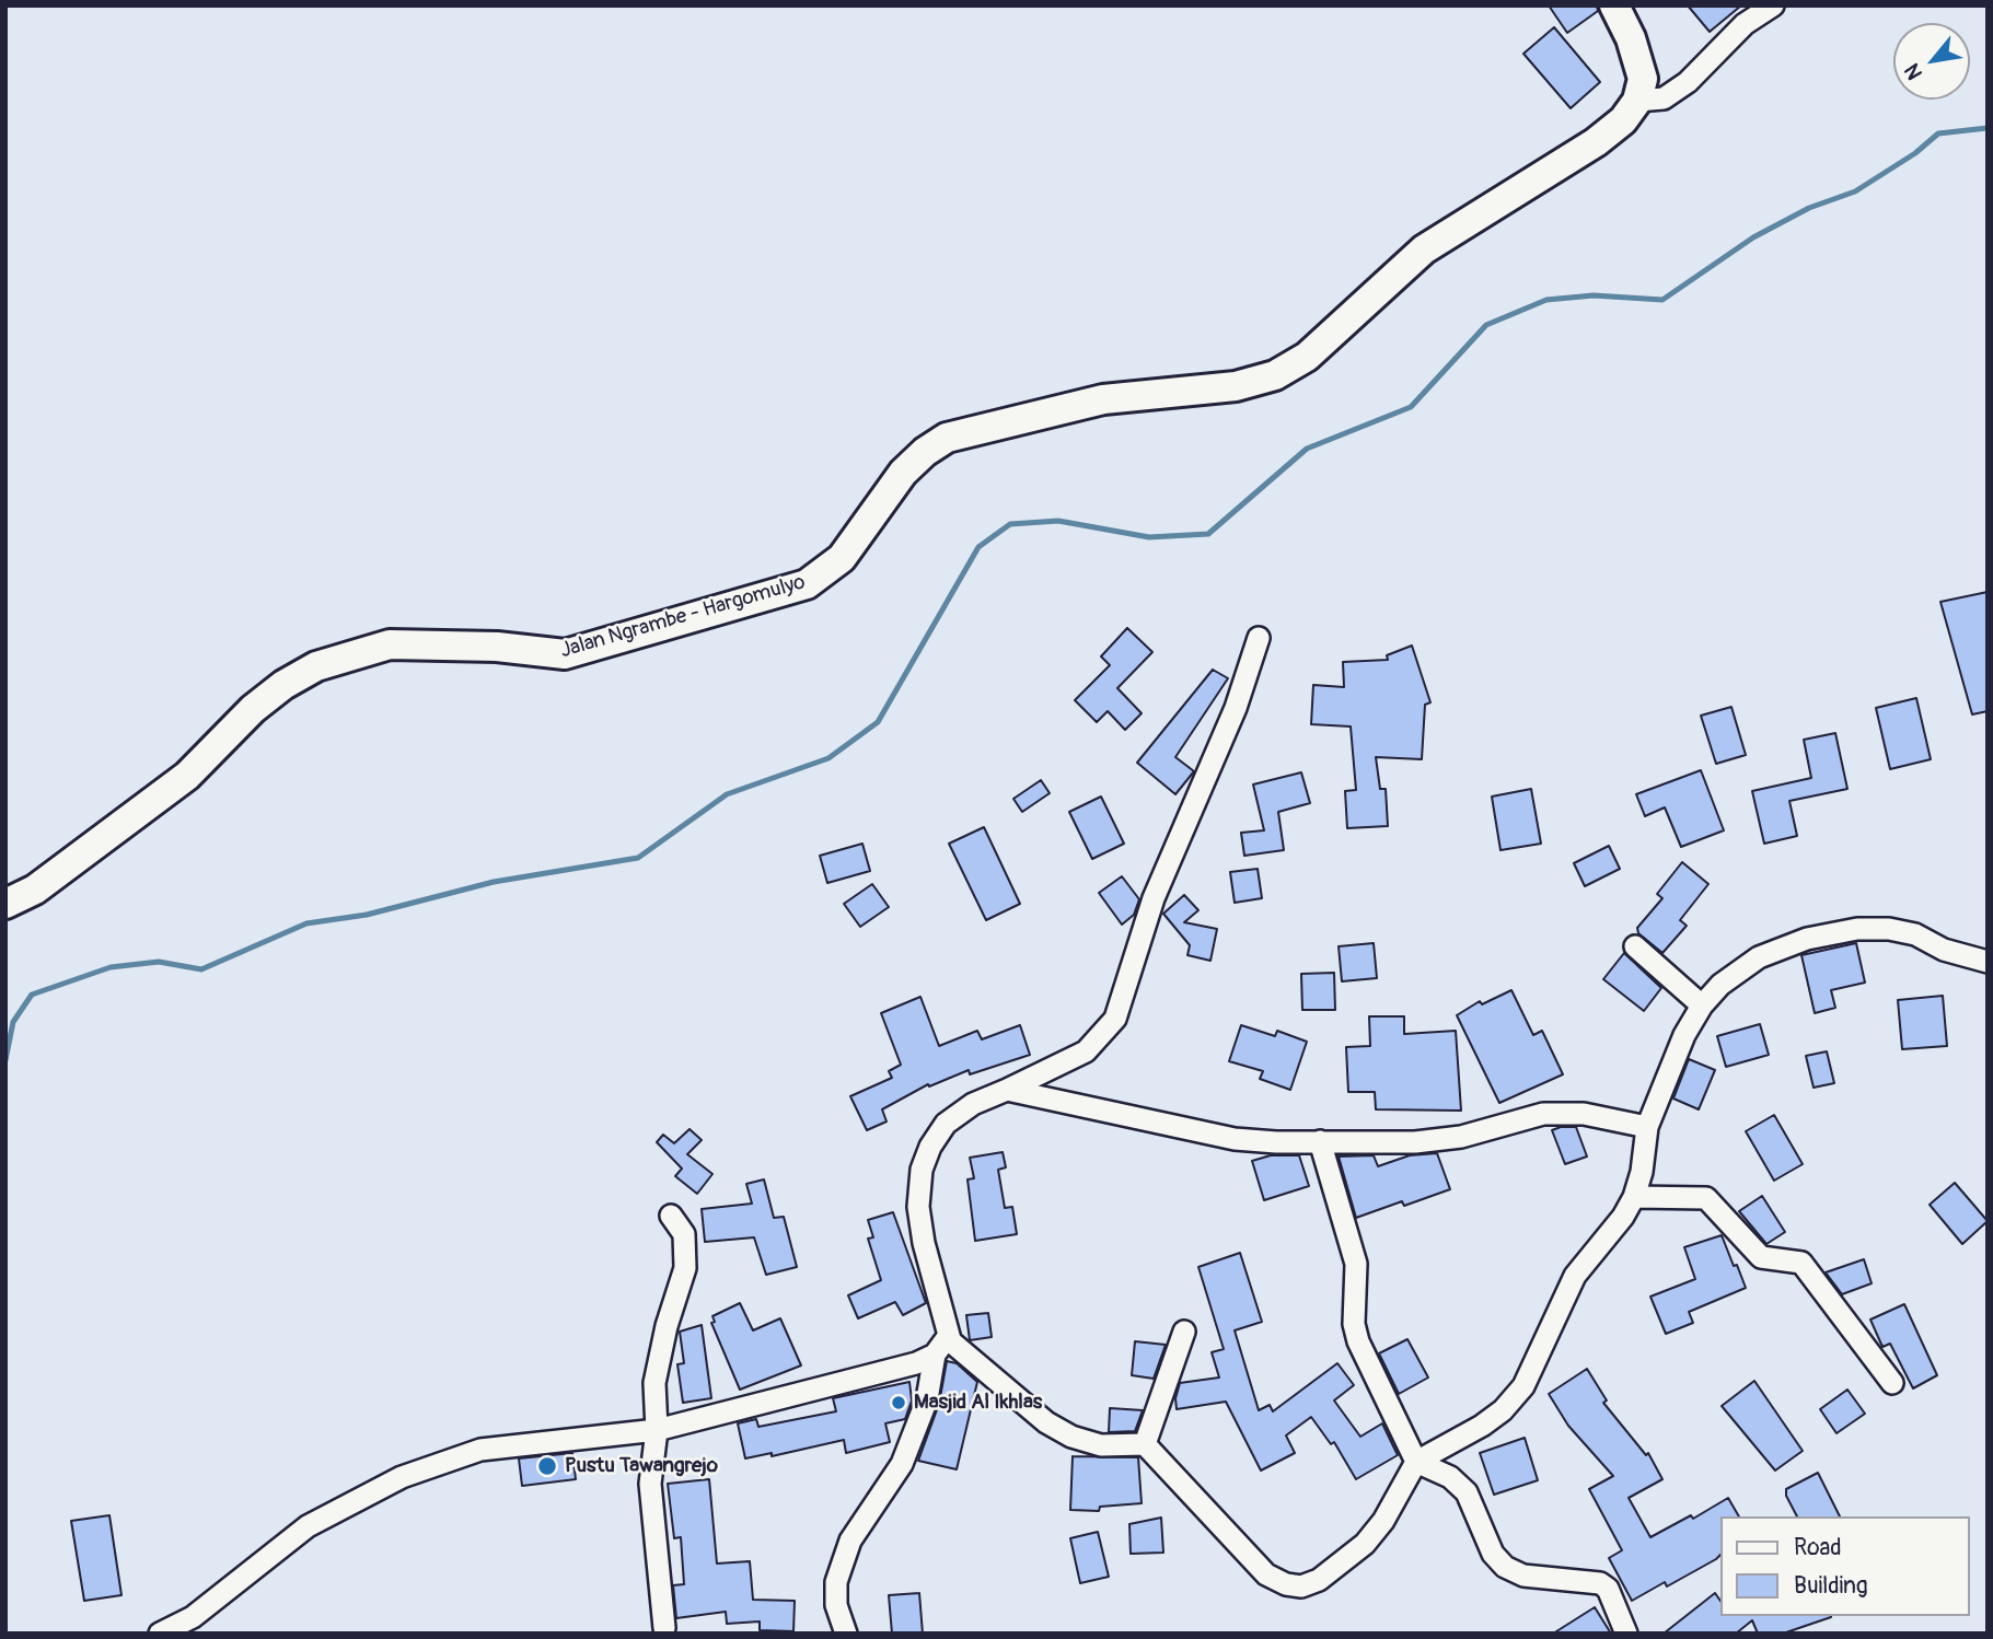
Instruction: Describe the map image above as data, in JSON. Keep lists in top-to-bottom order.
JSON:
{
  "streets": {
    "main road": ["Jalan Ngrambe - Hargomulyo"]
  },
  "places": ["Masjid Al Ikhlas", "Pustu Tawangrejo"],
  "legend": ["Road", "Building"],
  "north": "bottom left"
}
